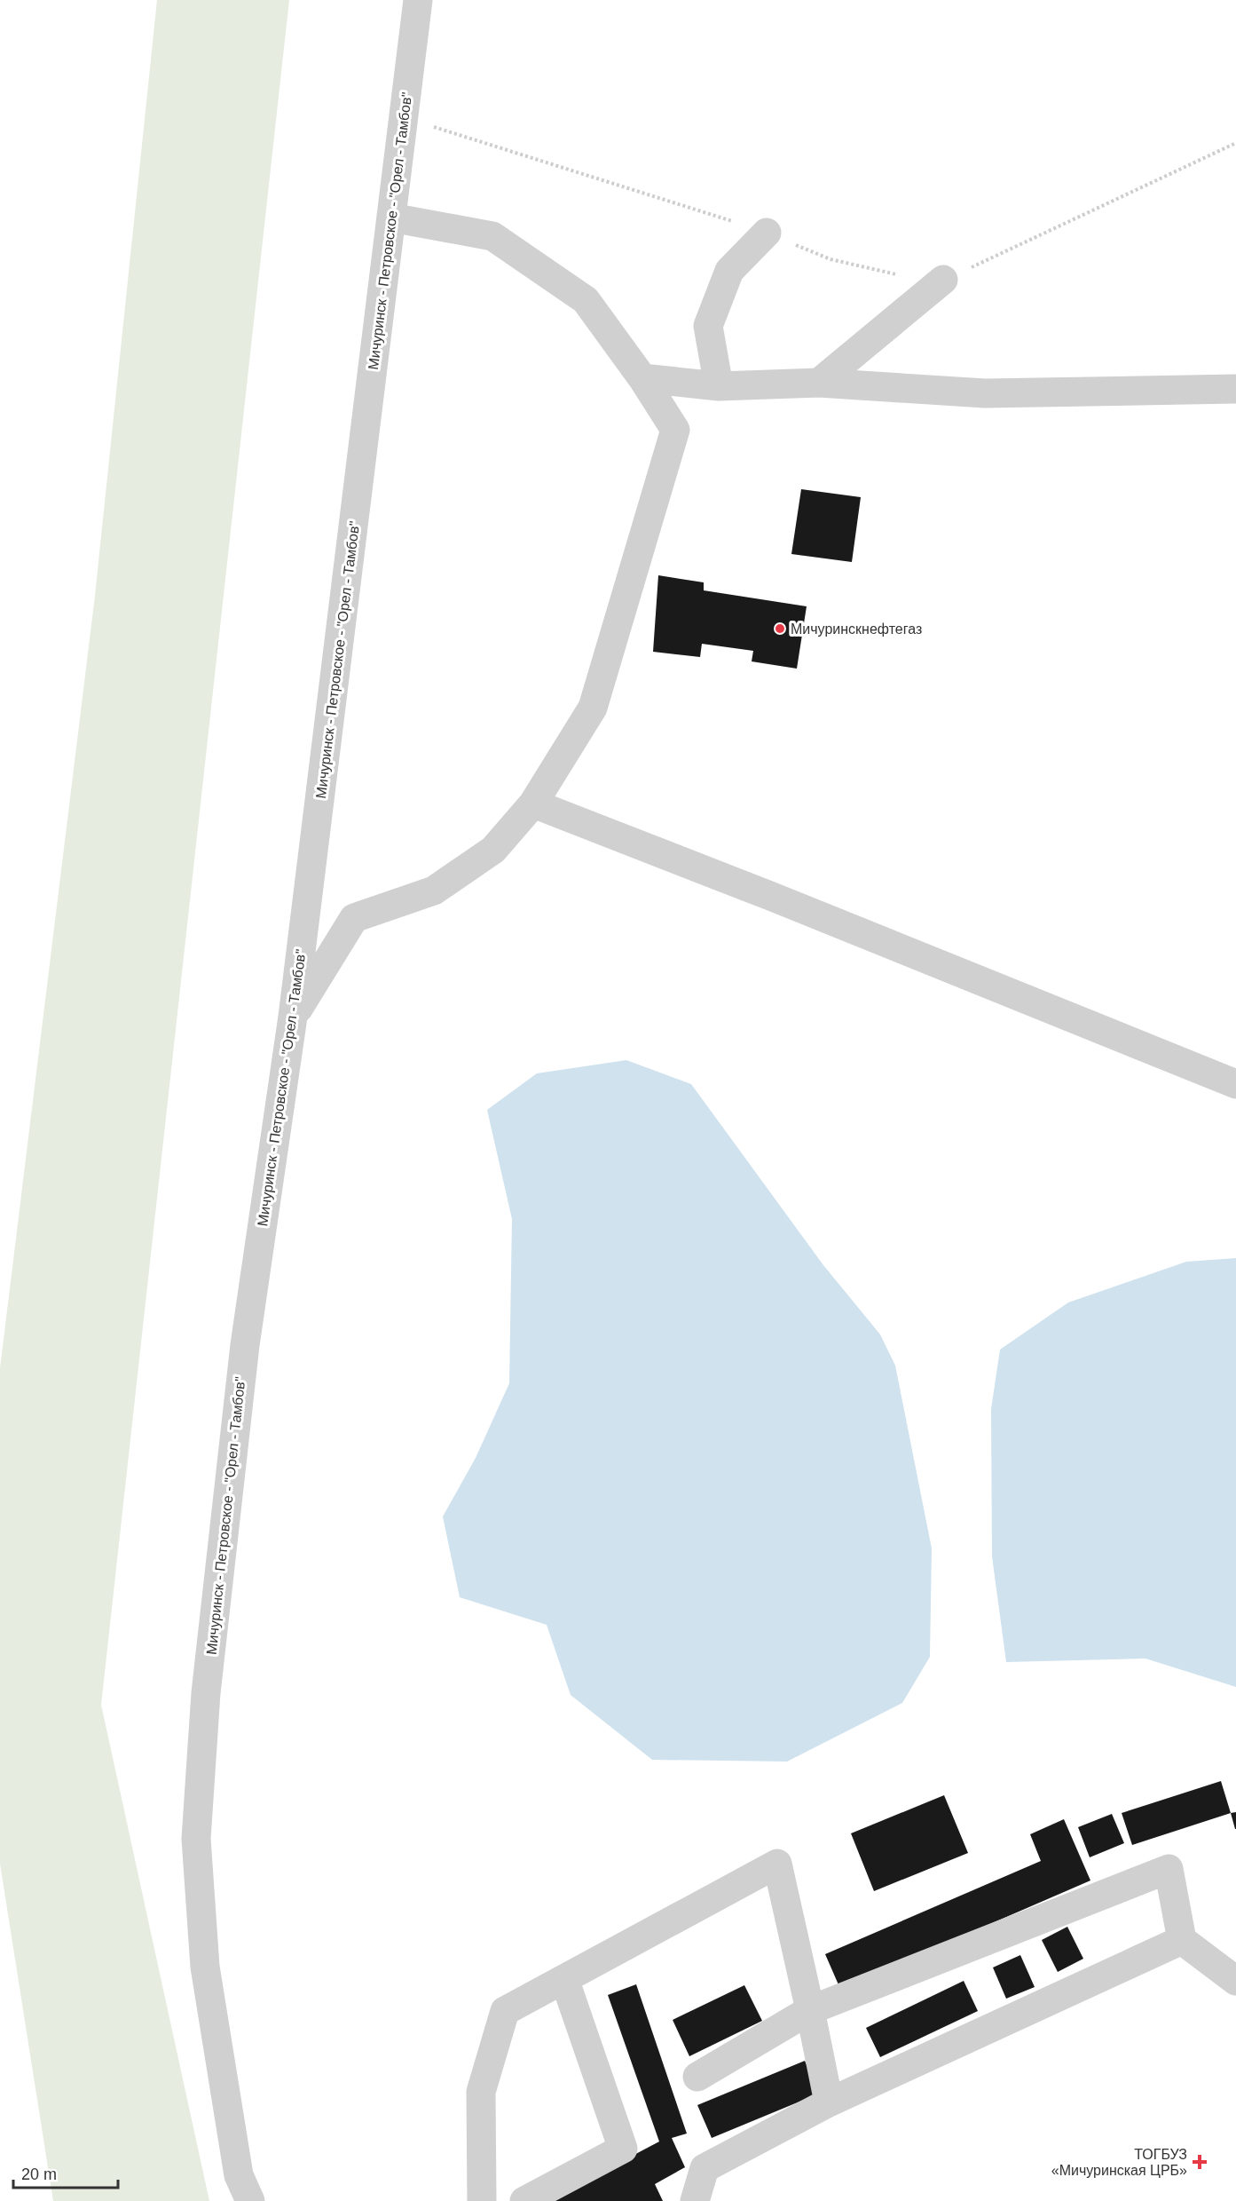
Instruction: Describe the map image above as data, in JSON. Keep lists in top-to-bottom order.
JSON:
{
  "streets": {
    "street": ["Мичуринск - Петровское - \"Орел - Тамбов\""]
  },
  "places": {
    "other": ["Мичуринскнефтегаз"],
    "health": ["ТОГБУЗ «Мичуринская ЦРБ»"]
  },
  "scale_bar": "20 m"
}
